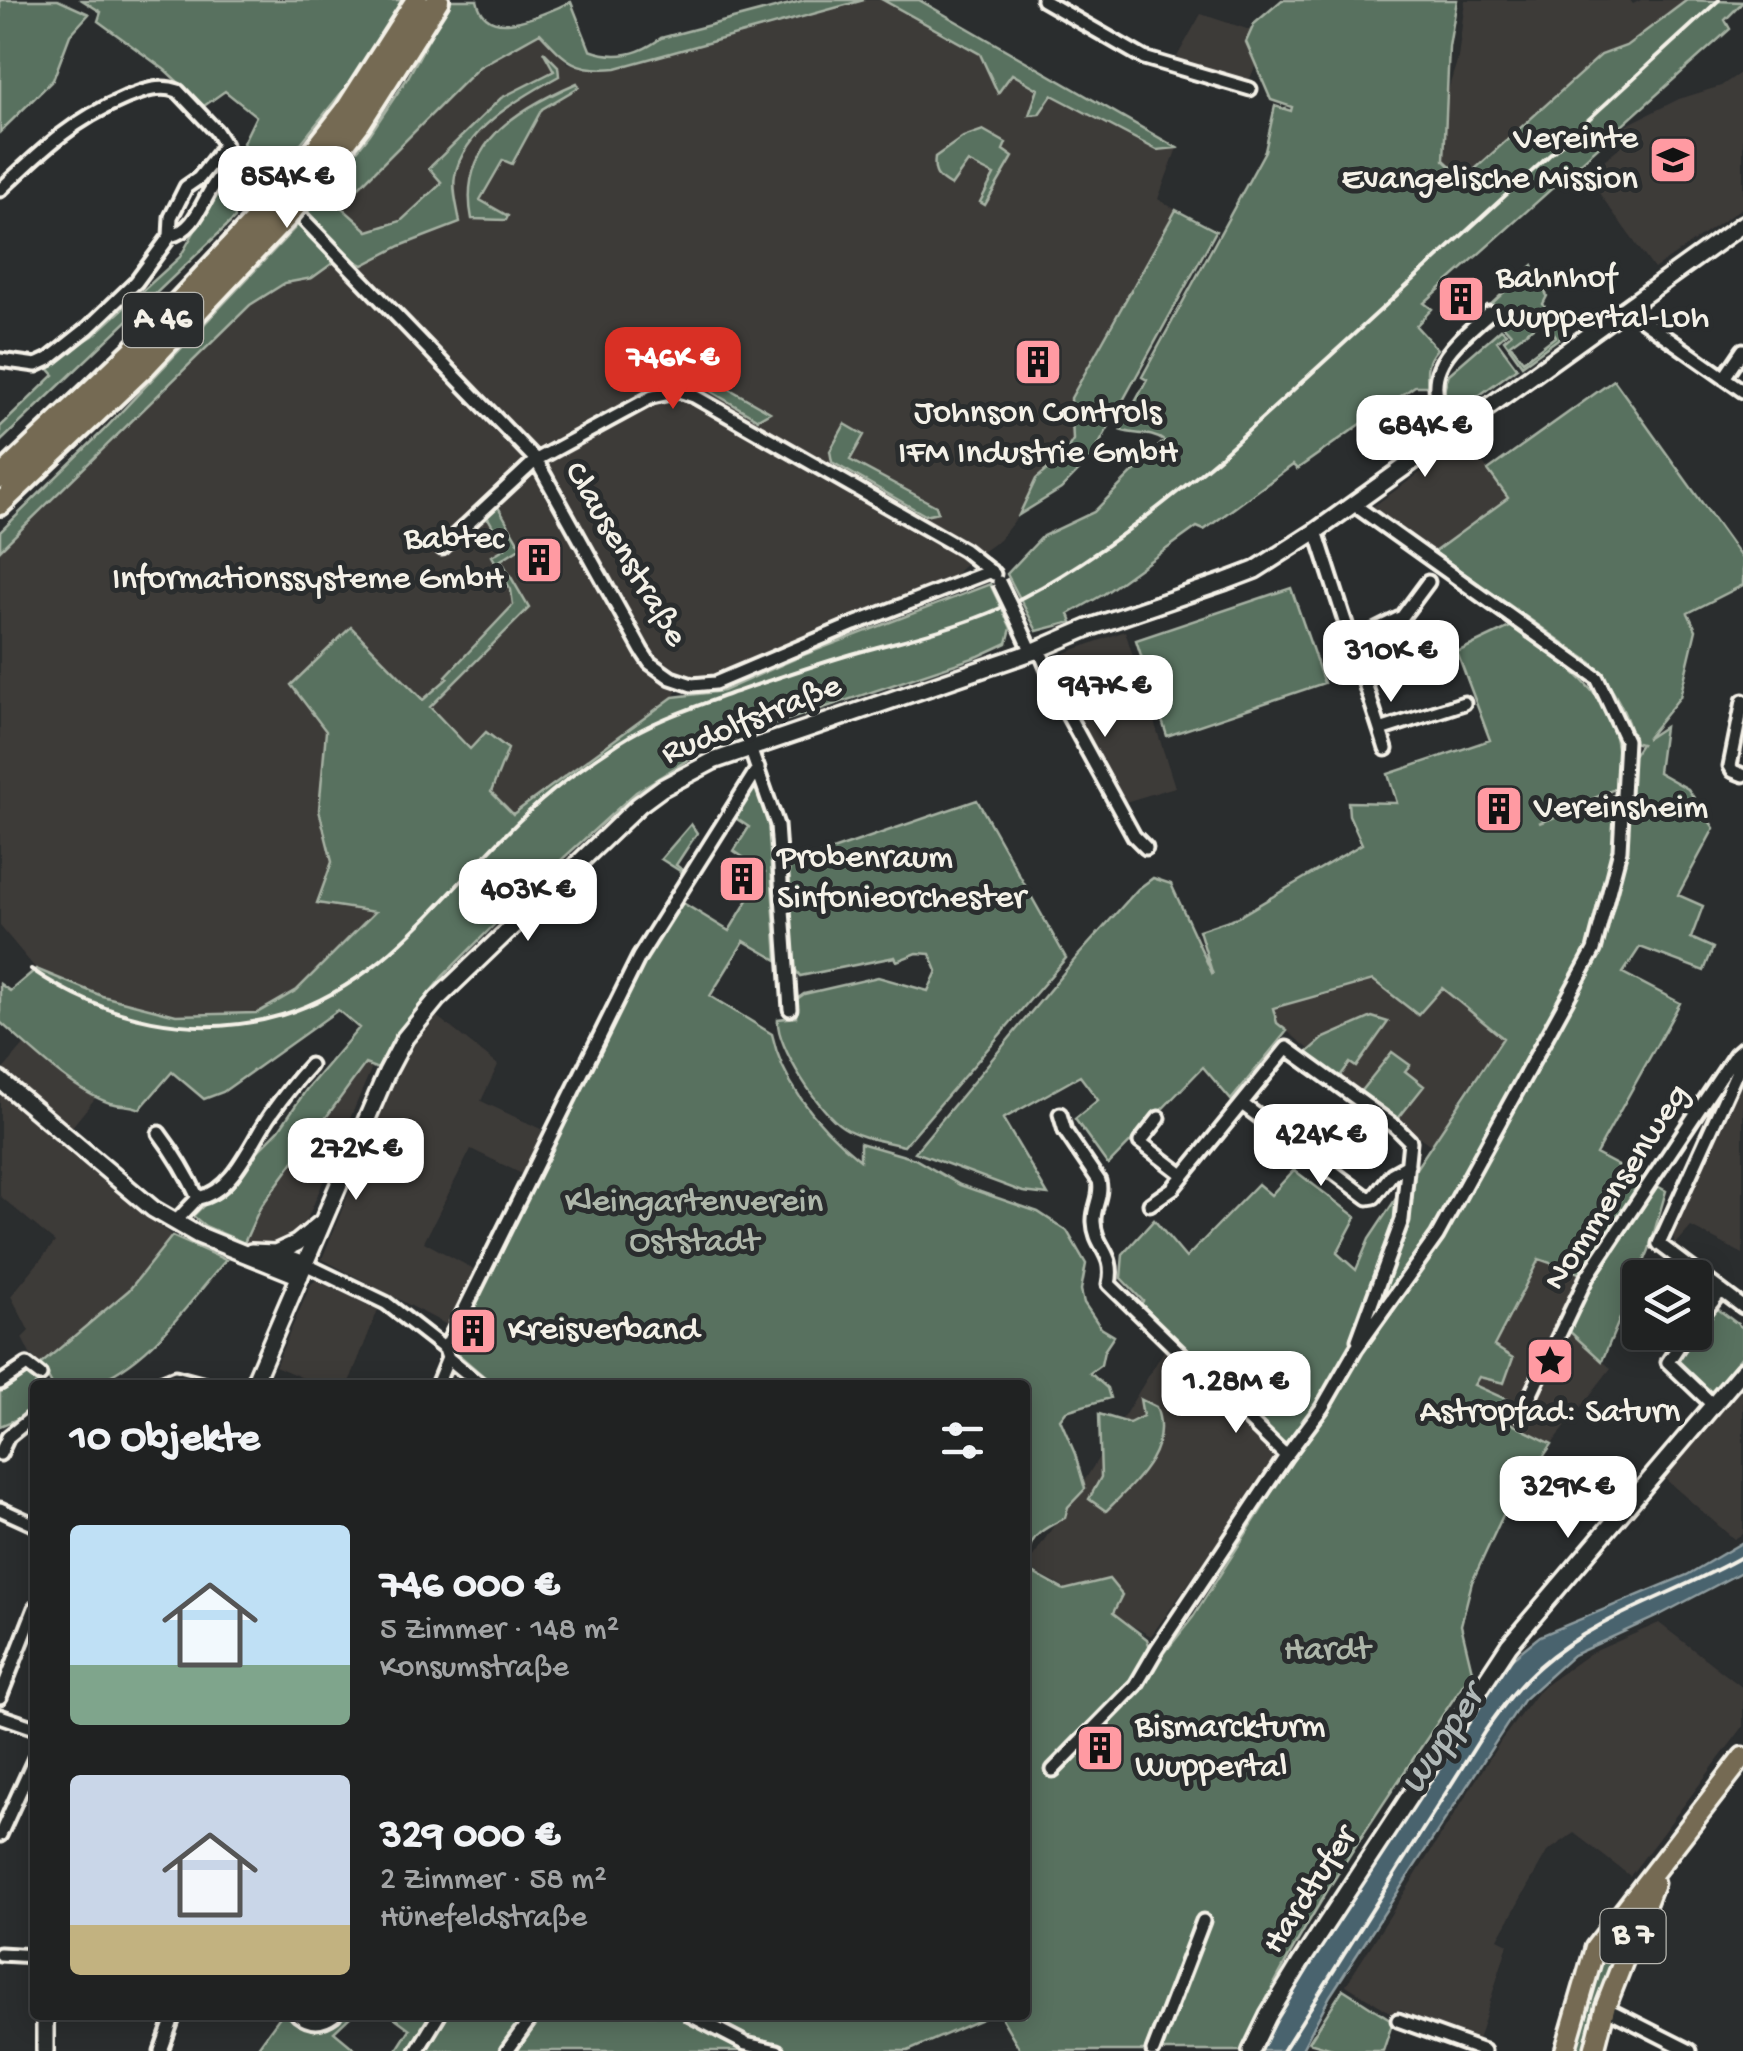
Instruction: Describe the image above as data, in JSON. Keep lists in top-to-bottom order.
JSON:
{
  "streets": {
    "highway": ["A 46"],
    "main road": ["B 7"],
    "street": [
      "Clausenstraße",
      "Rudolfstraße",
      "Nommensenweg",
      "Hardtufer"
    ]
  },
  "water": ["Wupper"],
  "parks": ["Kleingartenverein Oststadt", "Hardt"],
  "places": {
    "school or university": ["Vereinte Evangelische Mission"],
    "building": [
      "Bahnhof Wuppertal-Loh",
      "Johnson Controls IFM Industrie GmbH",
      "Babtec Informationssysteme GmbH",
      "Vereinsheim",
      "Probenraum Sinfonieorchester",
      "Kreisverband",
      "Bismarckturm Wuppertal"
    ],
    "place": ["Astropfad: Saturn"]
  },
  "page": {
    "price": [
      "854K €",
      "746K €",
      "684K €",
      "310K €",
      "947K €",
      "403K €",
      "424K €",
      "272K €",
      "1.28M €",
      "329K €"
    ],
    "heading": "10 Objekte",
    "list": [
      {
        "name": "746 000 €",
        "note": "5 Zimmer · 148 m² · Konsumstraße"
      },
      {
        "name": "329 000 €",
        "note": "2 Zimmer · 58 m² · Hünefeldstraße"
      }
    ]
  }
}
